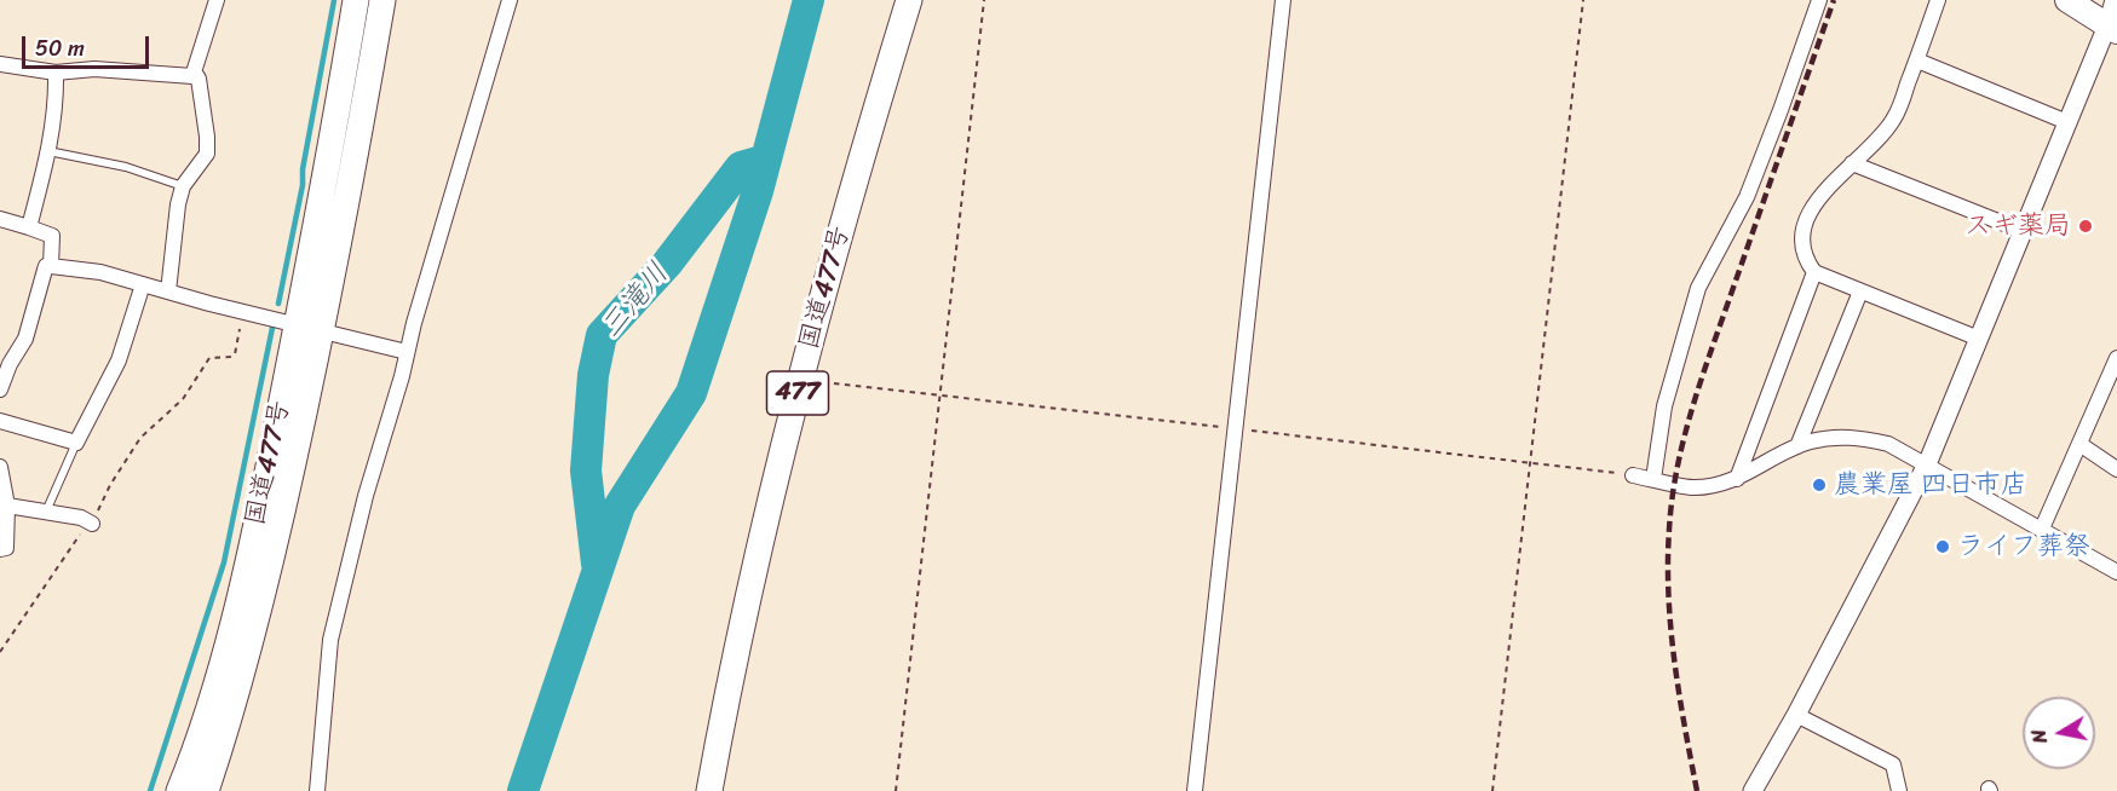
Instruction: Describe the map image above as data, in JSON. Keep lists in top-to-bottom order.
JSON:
{
  "streets": {
    "highway": ["国道477号", "477"]
  },
  "water": ["三滝川"],
  "places": ["スギ薬局", "農業屋 四日市店", "ライフ葬祭"],
  "scale_bar": "50 m",
  "north": "left"
}
